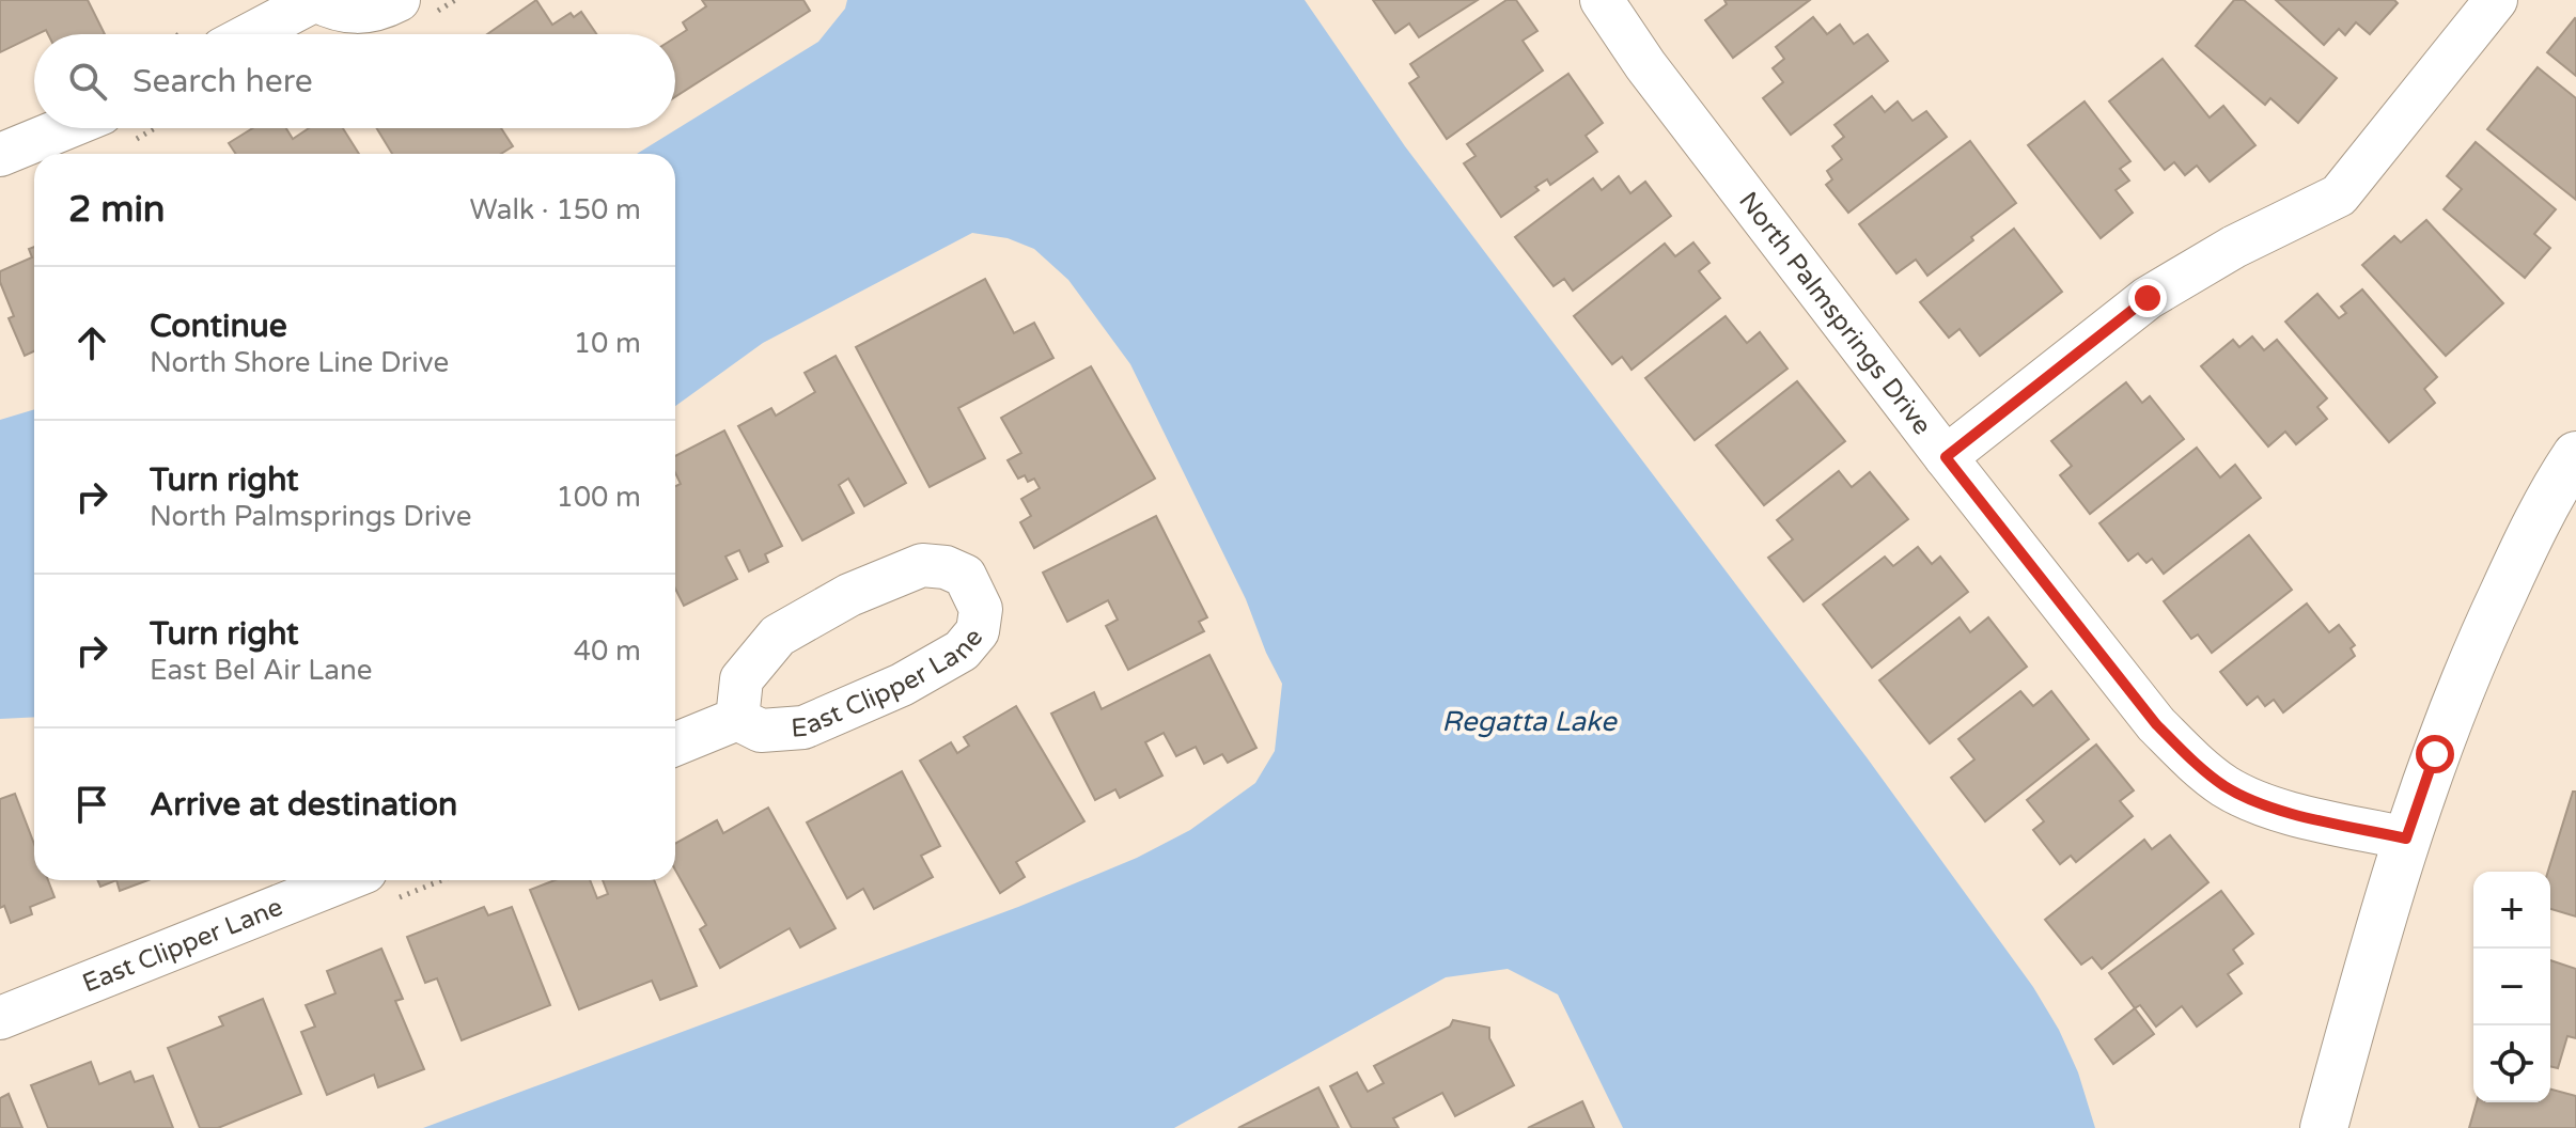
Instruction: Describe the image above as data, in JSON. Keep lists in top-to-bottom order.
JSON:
{
  "streets": {
    "street": ["North Palmsprings Drive", "East Clipper Lane"]
  },
  "water": ["Regatta Lake"],
  "page": {
    "search": "Search here",
    "heading": ["2 min", "Walk · 150 m"],
    "list": [
      ["Continue", "North Shore Line Drive", "10 m"],
      ["Turn right", "North Palmsprings Drive", "100 m"],
      ["Turn right", "East Bel Air Lane", "40 m"],
      "Arrive at destination"
    ],
    "map_buttons": ["+", "−"]
  }
}
